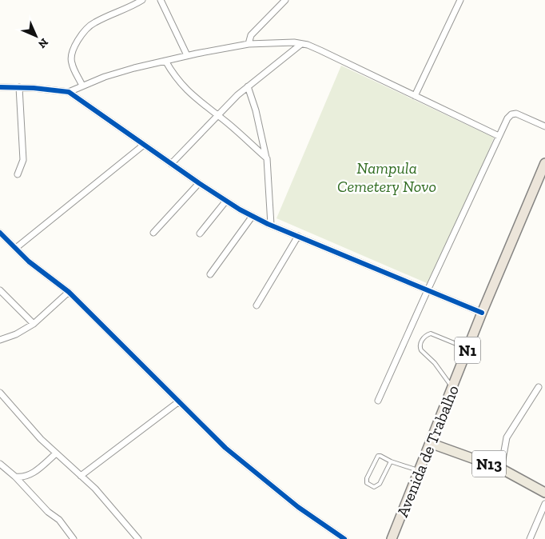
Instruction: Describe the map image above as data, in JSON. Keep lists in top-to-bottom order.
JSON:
{
  "streets": {
    "highway": ["N1", "Avenida de Trabalho"],
    "main road": ["N13"]
  },
  "crossings": [
    ["Avenida de Trabalho", "N13"]
  ],
  "parks": ["Nampula Cemetery Novo"],
  "north": "bottom right"
}
